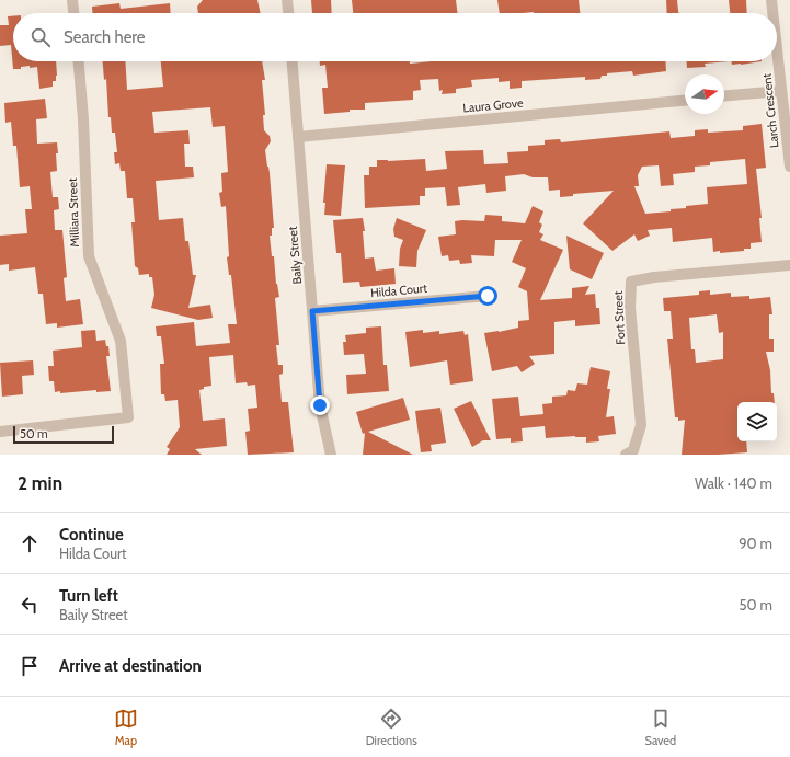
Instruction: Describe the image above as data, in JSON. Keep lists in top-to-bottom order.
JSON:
{
  "streets": {
    "street": [
      "Laura Grove",
      "Larch Crescent",
      "Milliara Street",
      "Baily Street",
      "Hilda Court",
      "Fort Street"
    ]
  },
  "crossings": [
    ["Laura Grove", "Baily Street"],
    ["Baily Street", "Hilda Court"]
  ],
  "scale_bar": "50 m",
  "north": "right",
  "page": {
    "search": "Search here",
    "scale": "50 m",
    "heading": ["2 min", "Walk · 140 m"],
    "list": [
      ["Continue", "Hilda Court", "90 m"],
      ["Turn left", "Baily Street", "50 m"],
      "Arrive at destination"
    ],
    "nav": ["Map", "Directions", "Saved"]
  }
}
